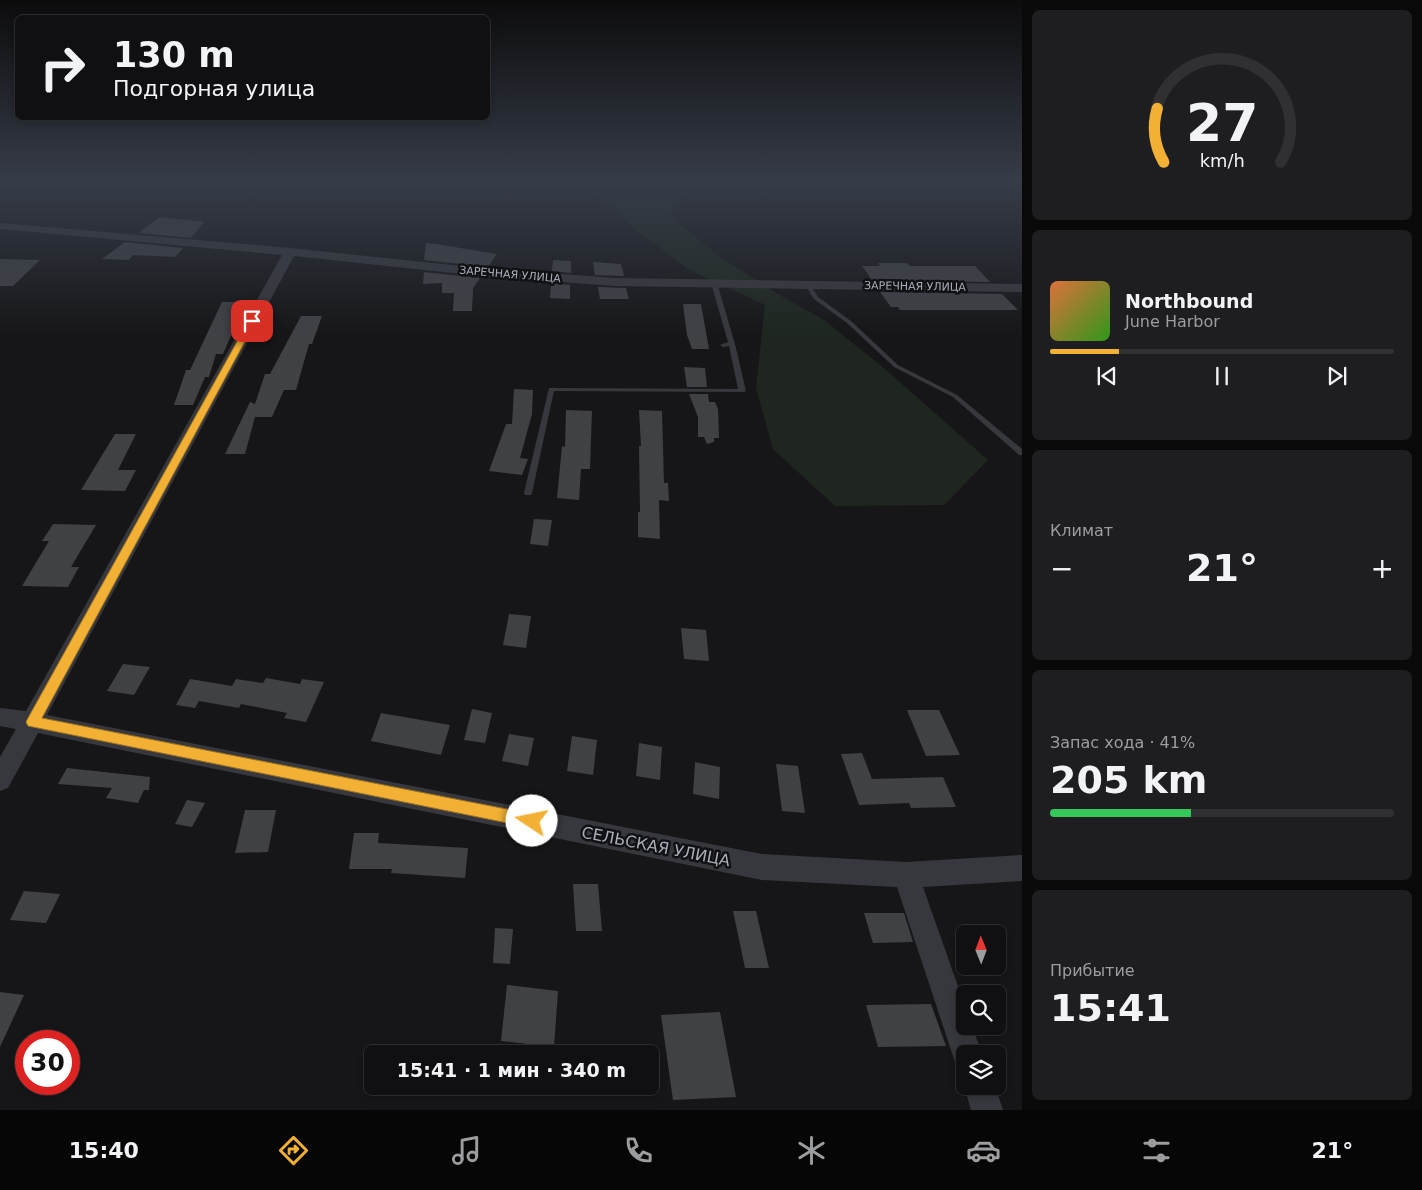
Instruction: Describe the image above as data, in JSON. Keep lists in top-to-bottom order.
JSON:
{
  "streets": {
    "street": ["ЗАРЕЧНАЯ УЛИЦА", "СЕЛЬСКАЯ УЛИЦА"]
  },
  "north": "top",
  "page": {
    "turn": ["130 m", "Подгорная улица"],
    "song": ["Northbound", "June Harbor"],
    "tile": [
      "Климат",
      ["Запас хода · 41%", "205 km"],
      ["Прибытие", "15:41"]
    ],
    "heat": ["−", "21°", "+"],
    "limit": "30",
    "trip": "15:41 · 1 мин · 340 m",
    "tabs": ["15:40", "21°"],
    "gauge": ["27", "km/h"]
  }
}
